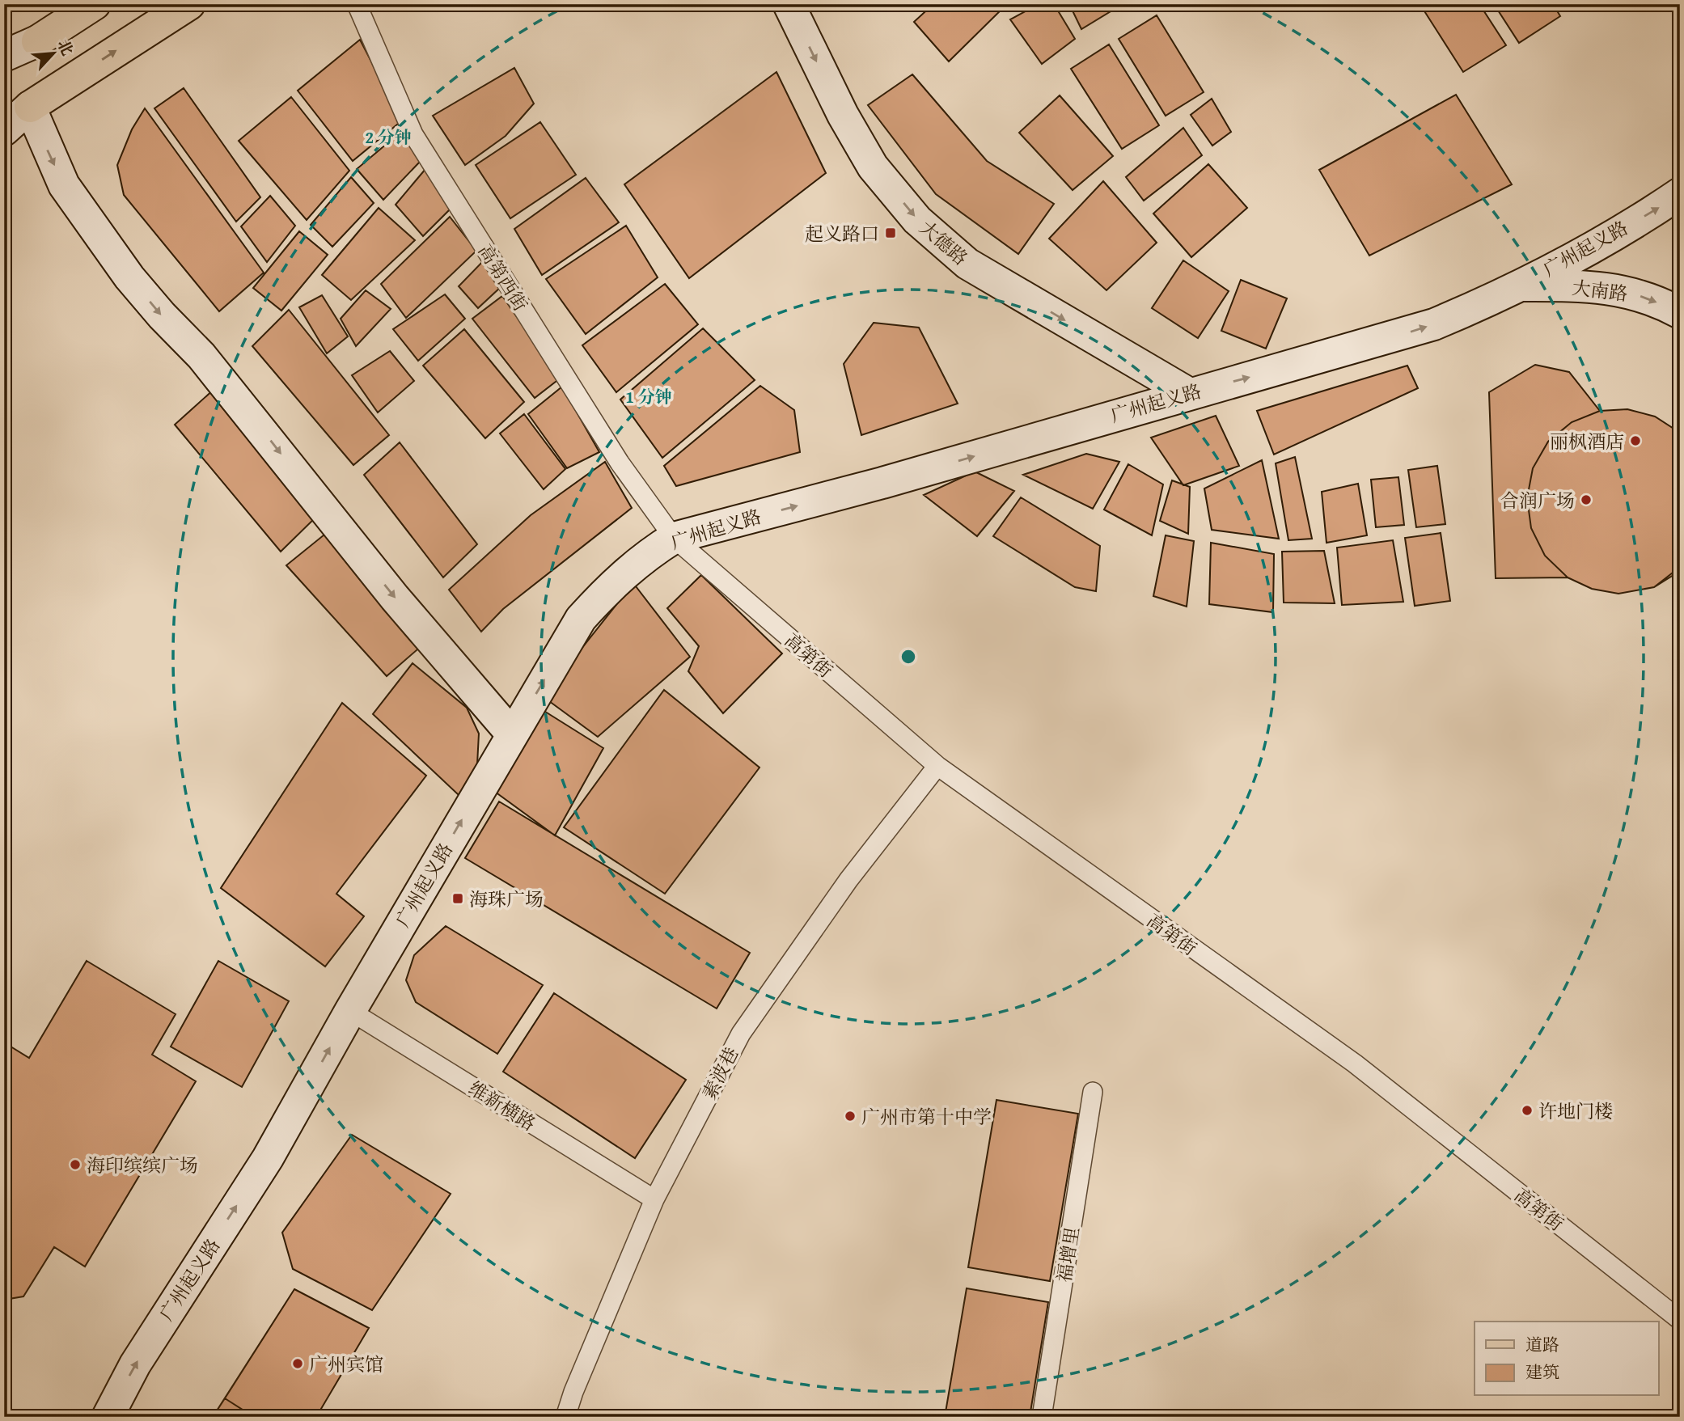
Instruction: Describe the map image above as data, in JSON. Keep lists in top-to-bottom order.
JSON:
{
  "streets": {
    "main road": ["大德路", "广州起义路", "大南路"],
    "lane": [
      "高第西街",
      "高第街",
      "素波巷",
      "维新横路",
      "福增里"
    ]
  },
  "crossings": [
    ["大德路", "广州起义路"],
    ["广州起义路", "高第西街"],
    ["广州起义路", "大南路"],
    ["广州起义路", "高第街"],
    ["广州起义路", "维新横路"],
    ["高第西街", "高第街"],
    ["高第街", "素波巷"],
    ["素波巷", "维新横路"]
  ],
  "one_way": ["大德路", "广州起义路", "大南路"],
  "places": {
    "transit": ["起义路口", "海珠广场"],
    "other": [
      "丽枫酒店",
      "合润广场",
      "许地门楼",
      "广州市第十中学",
      "海印缤缤广场",
      "广州宾馆"
    ]
  },
  "legend": ["道路", "建筑"],
  "north": "top right",
  "rings": ["2 分钟", "1 分钟"]
}
